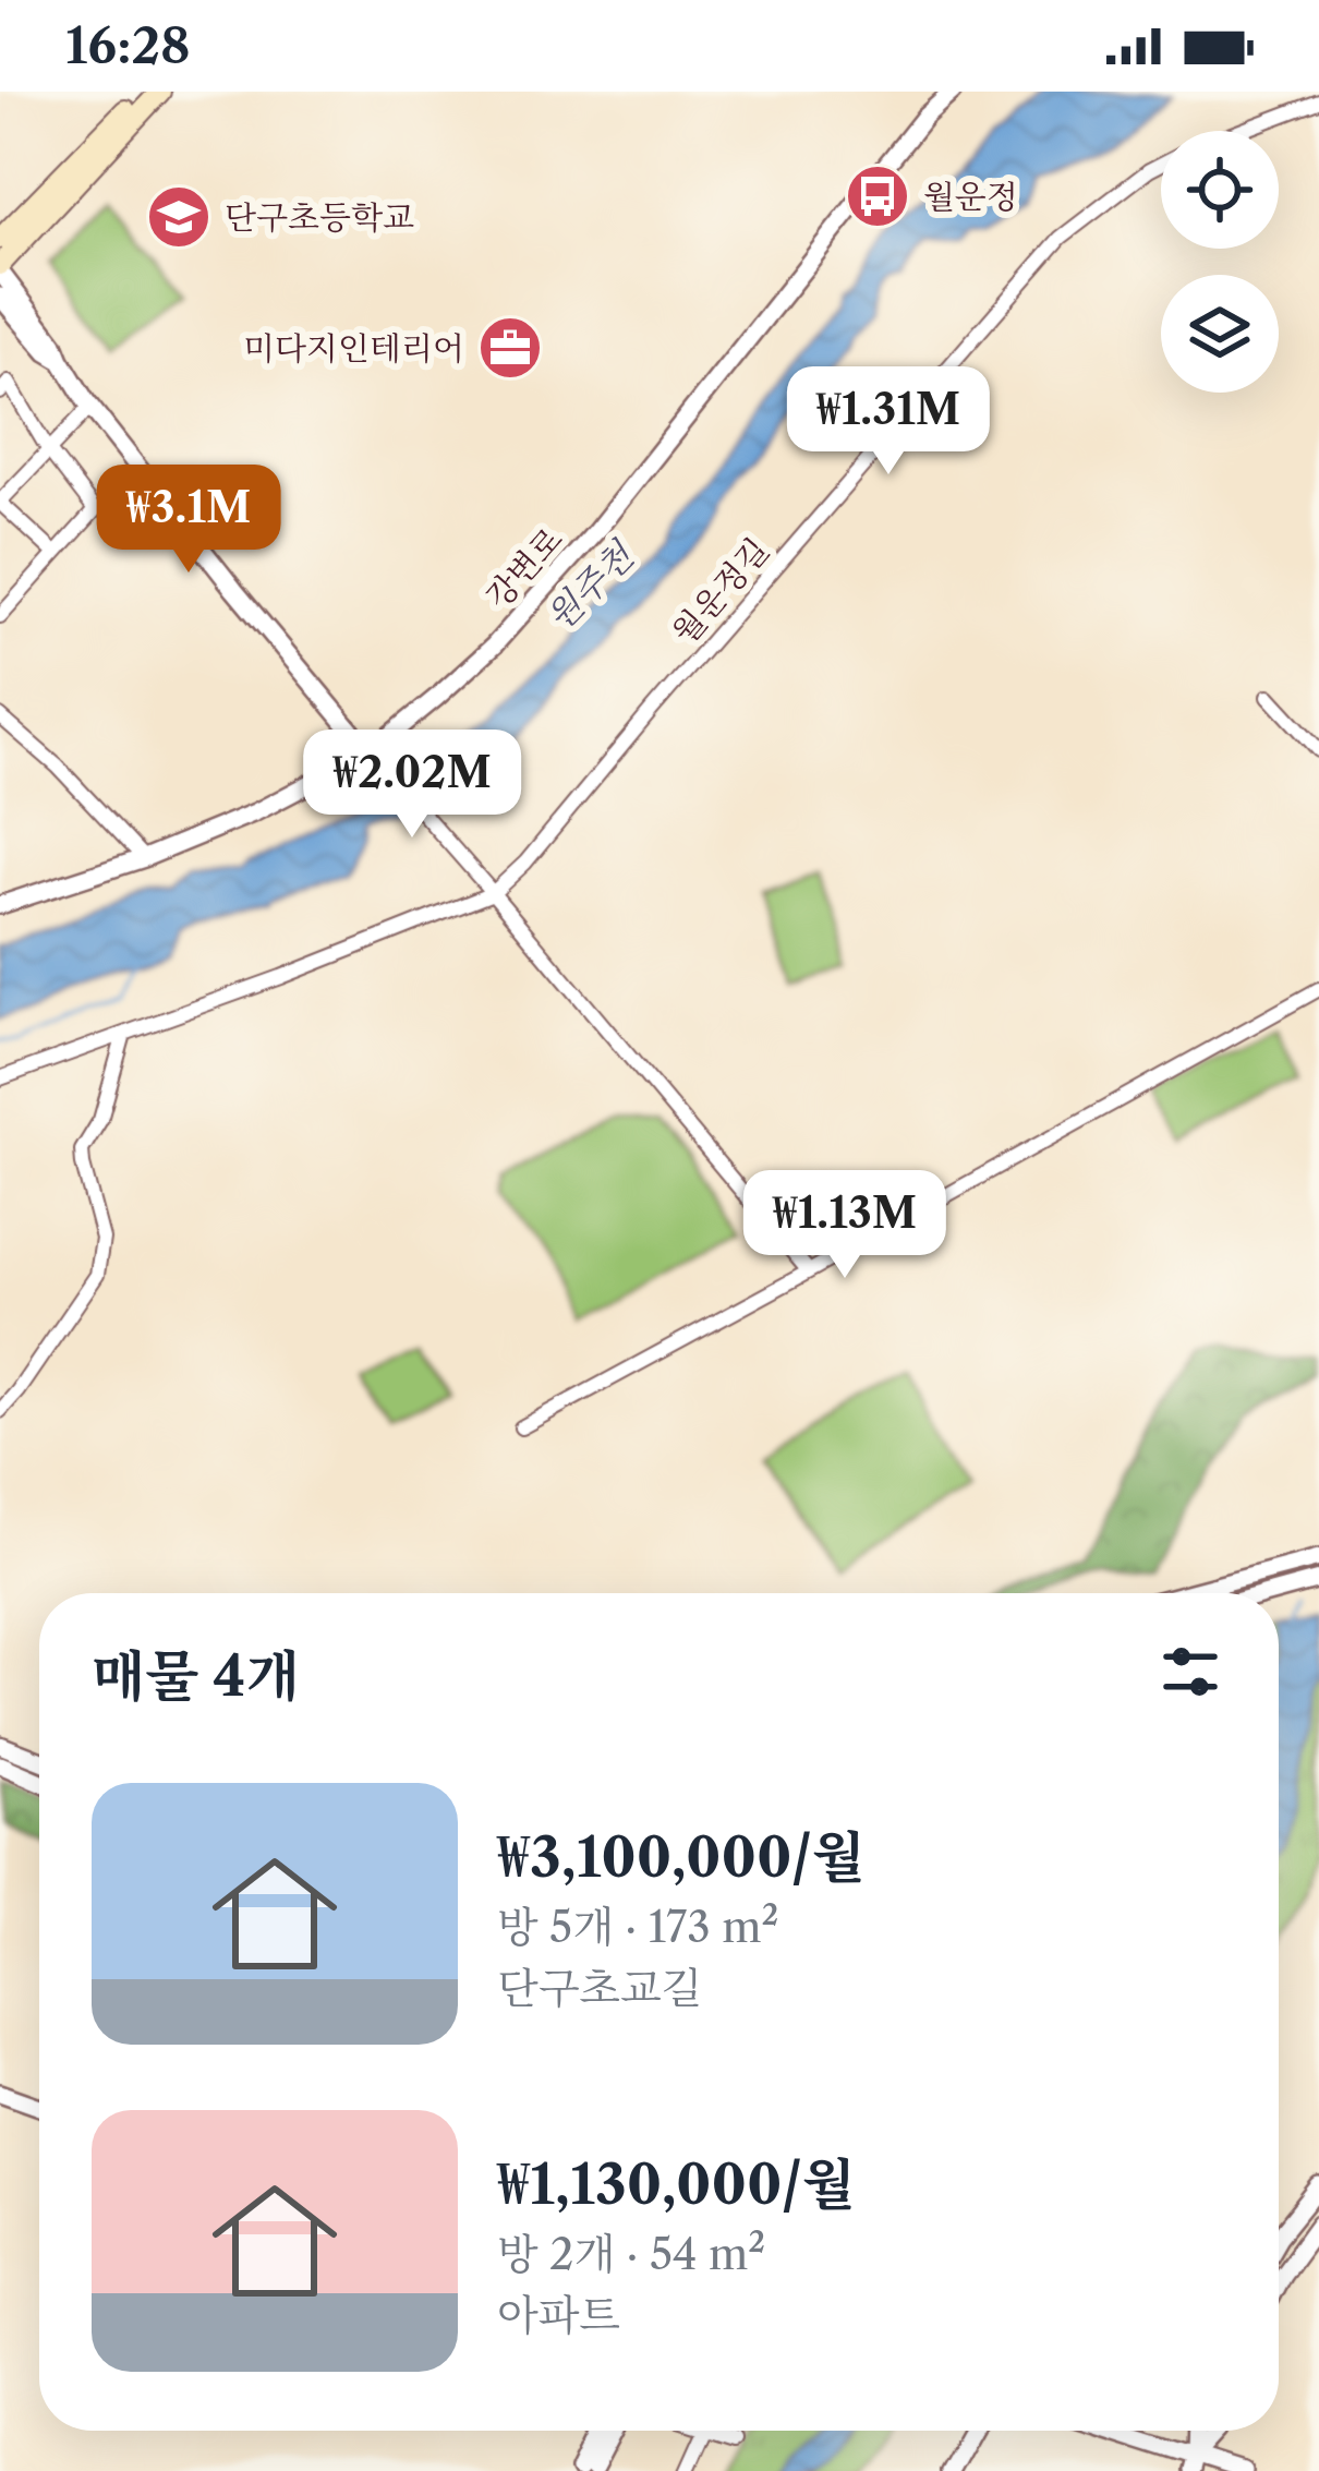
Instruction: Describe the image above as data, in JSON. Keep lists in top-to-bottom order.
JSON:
{
  "streets": {
    "street": ["강변로", "월운정길"]
  },
  "water": ["원주천"],
  "places": {
    "bus stop": ["월운정"],
    "school or university": ["단구초등학교"],
    "office": ["미다지인테리어"]
  },
  "page": {
    "status": "16:28",
    "price": [
      "₩1.31M",
      "₩3.1M",
      "₩2.02M",
      "₩1.13M"
    ],
    "heading": "매물 4개",
    "list": [
      {
        "name": "₩3,100,000/월",
        "note": "방 5개 · 173 m² · 단구초교길"
      },
      {
        "name": "₩1,130,000/월",
        "note": "방 2개 · 54 m² · 아파트"
      }
    ]
  }
}
